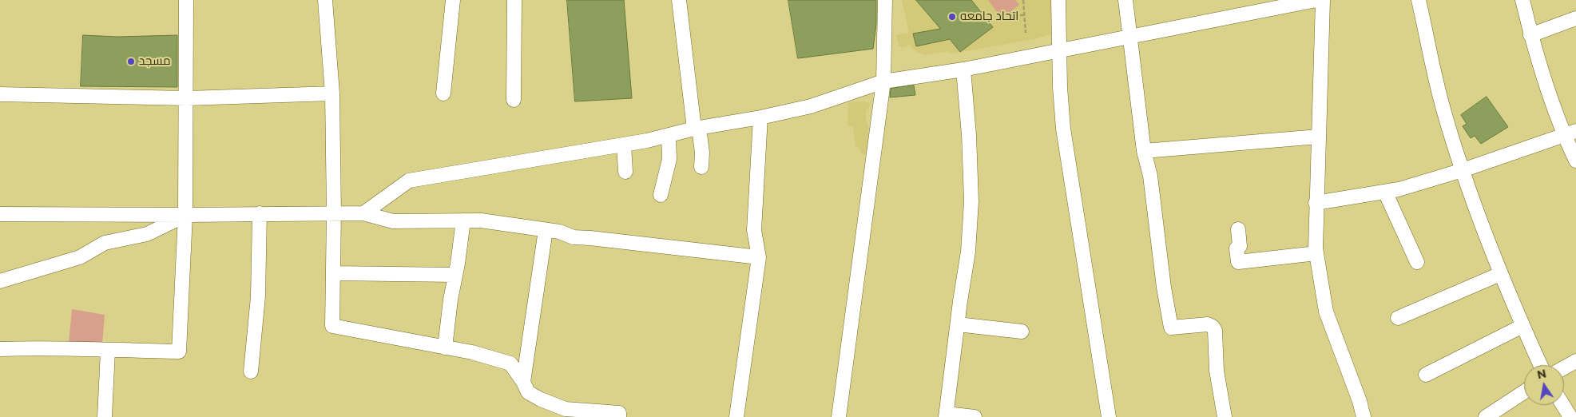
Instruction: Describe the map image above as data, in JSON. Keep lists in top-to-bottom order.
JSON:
{
  "places": ["اتحاد جامعه", "مسجد"],
  "north": "top"
}
